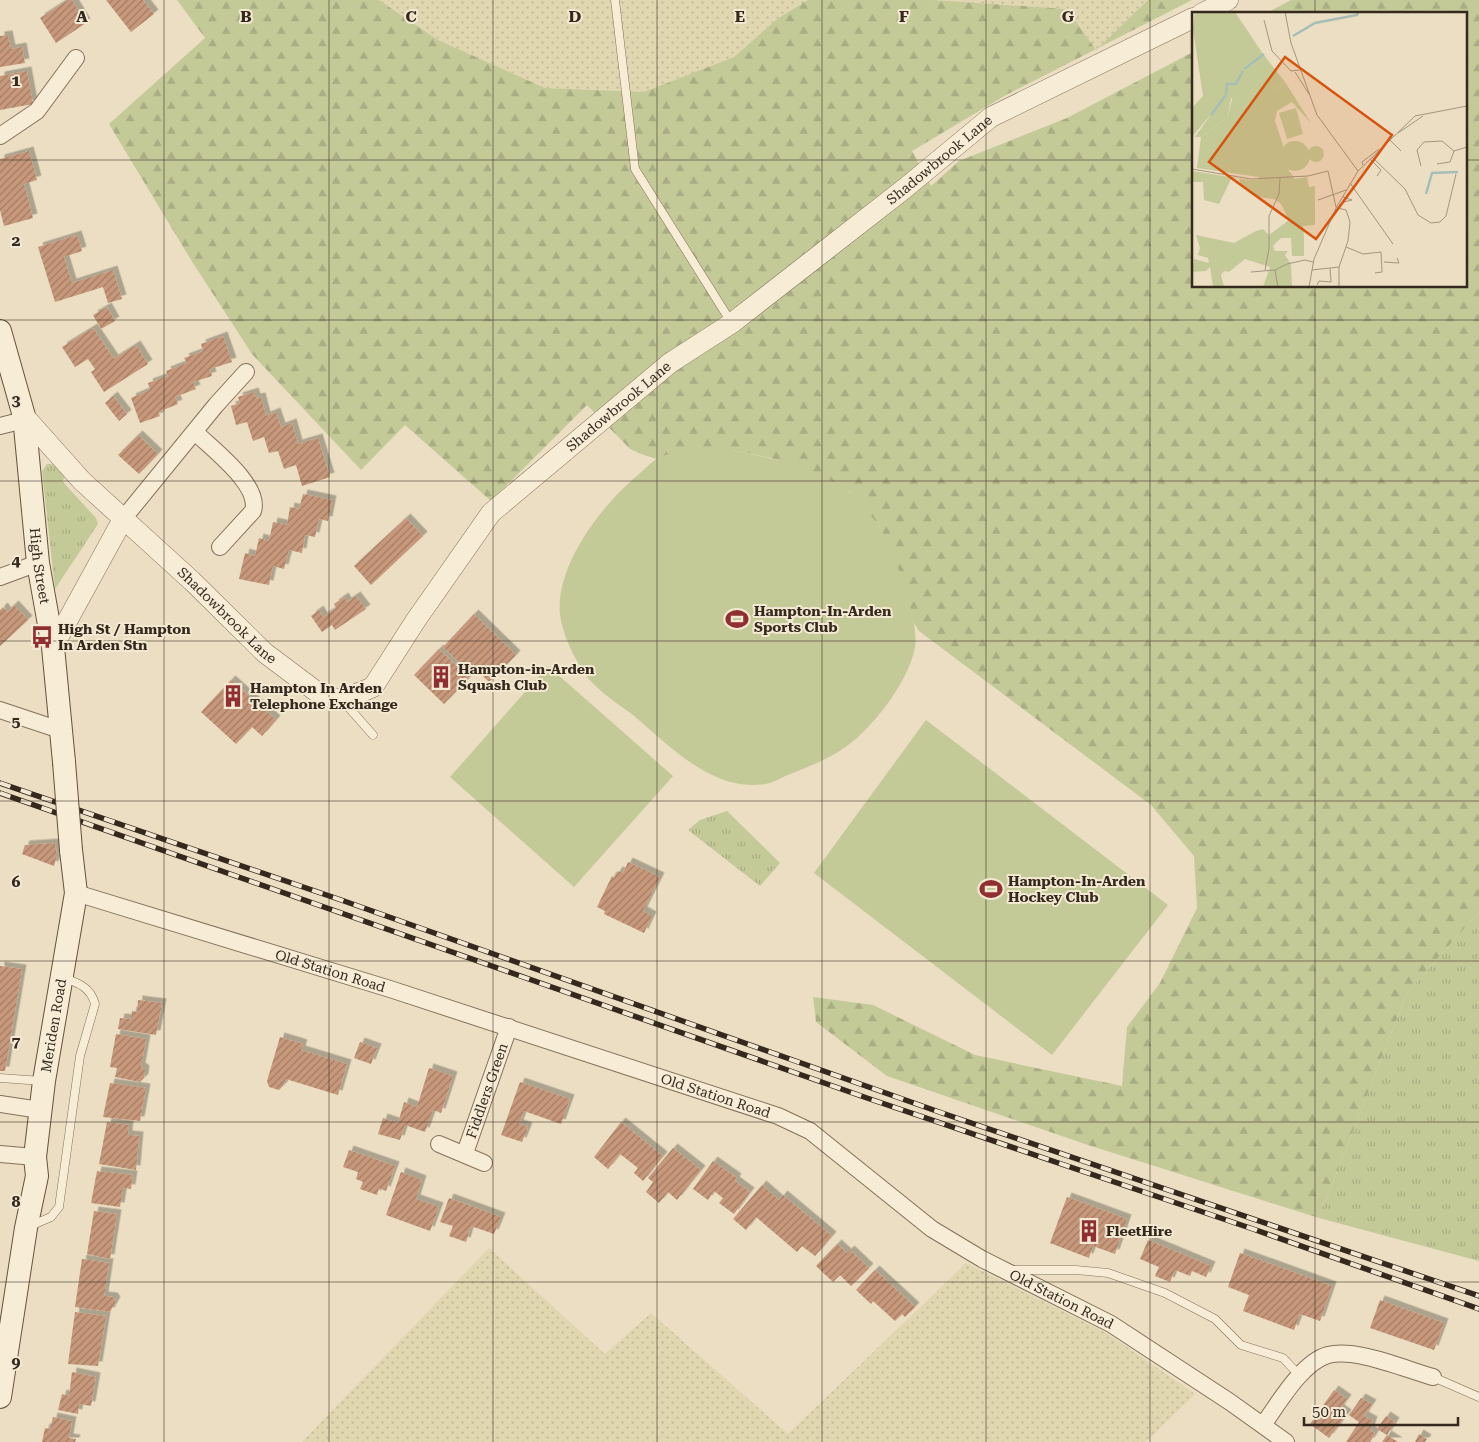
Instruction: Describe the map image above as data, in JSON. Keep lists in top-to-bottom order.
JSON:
{
  "streets": {
    "main road": ["High Street", "Meriden Road"],
    "street": ["Shadowbrook Lane", "Old Station Road", "Fiddlers Green"]
  },
  "crossings": [
    ["Shadowbrook Lane", "High Street"],
    ["High Street", "Old Station Road"],
    ["High Street", "Meriden Road"],
    ["Old Station Road", "Meriden Road"],
    ["Old Station Road", "Fiddlers Green"]
  ],
  "places": {
    "sports": ["Hampton-In-Arden Sports Club", "Hampton-In-Arden Hockey Club"],
    "bus stop": ["High St / Hampton In Arden Stn"],
    "building": ["Hampton-in-Arden Squash Club", "Hampton In Arden Telephone Exchange", "FleetHire"]
  },
  "scale_bar": "50 m",
  "grid": {
    "columns": [
      "A",
      "B",
      "C",
      "D",
      "E",
      "F",
      "G"
    ],
    "rows": [
      "1",
      "2",
      "3",
      "4",
      "5",
      "6",
      "7",
      "8",
      "9"
    ]
  }
}
